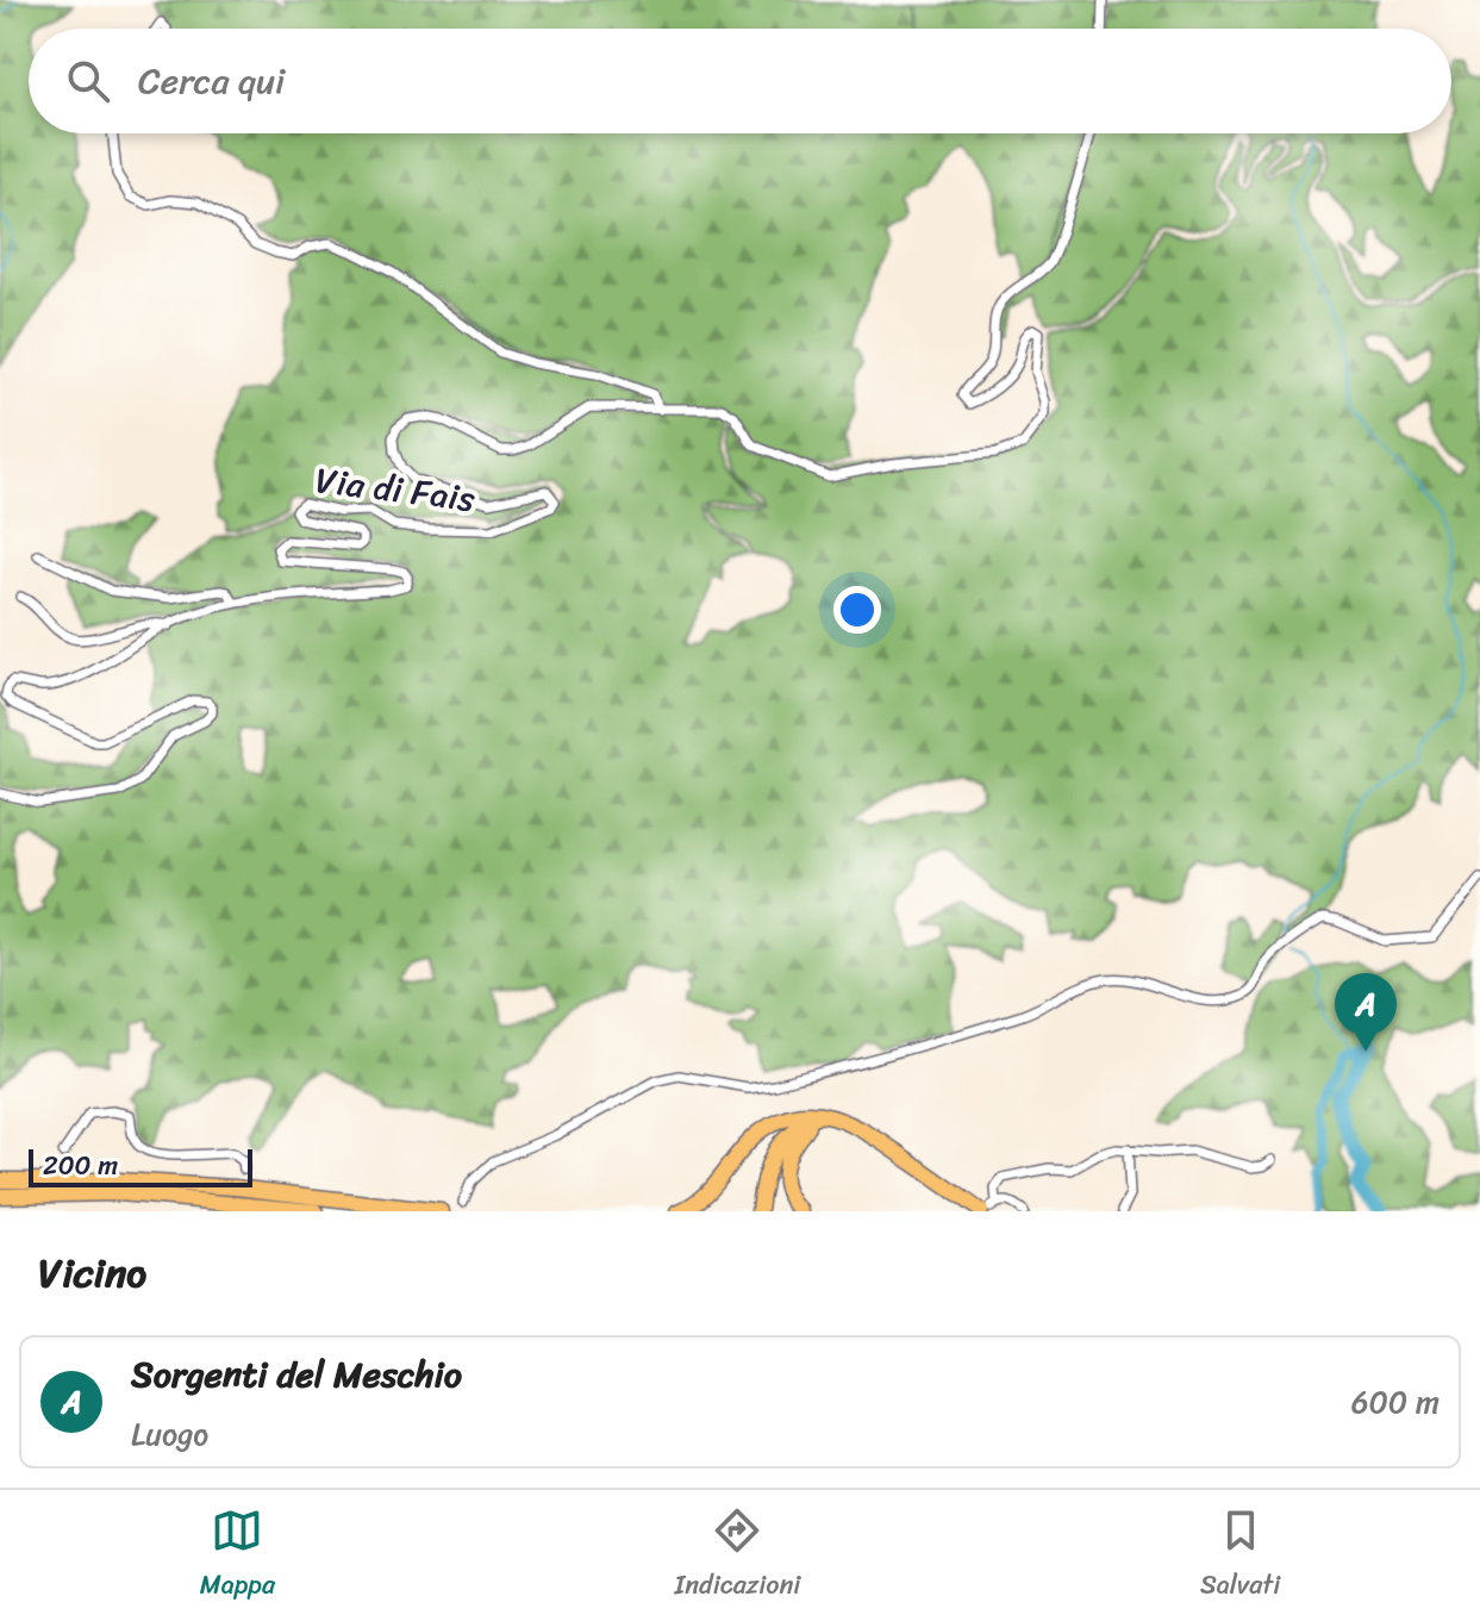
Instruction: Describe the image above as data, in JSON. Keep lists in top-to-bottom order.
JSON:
{
  "streets": {
    "street": ["Via di Fais"]
  },
  "scale_bar": "200 m",
  "page": {
    "search": "Cerca qui",
    "pins": "A",
    "scale": "200 m",
    "heading": "Vicino",
    "list": [
      {
        "mark": "A",
        "name": "Sorgenti del Meschio",
        "note": "Luogo",
        "value": "600 m"
      }
    ],
    "nav": ["Mappa", "Indicazioni", "Salvati"]
  }
}
